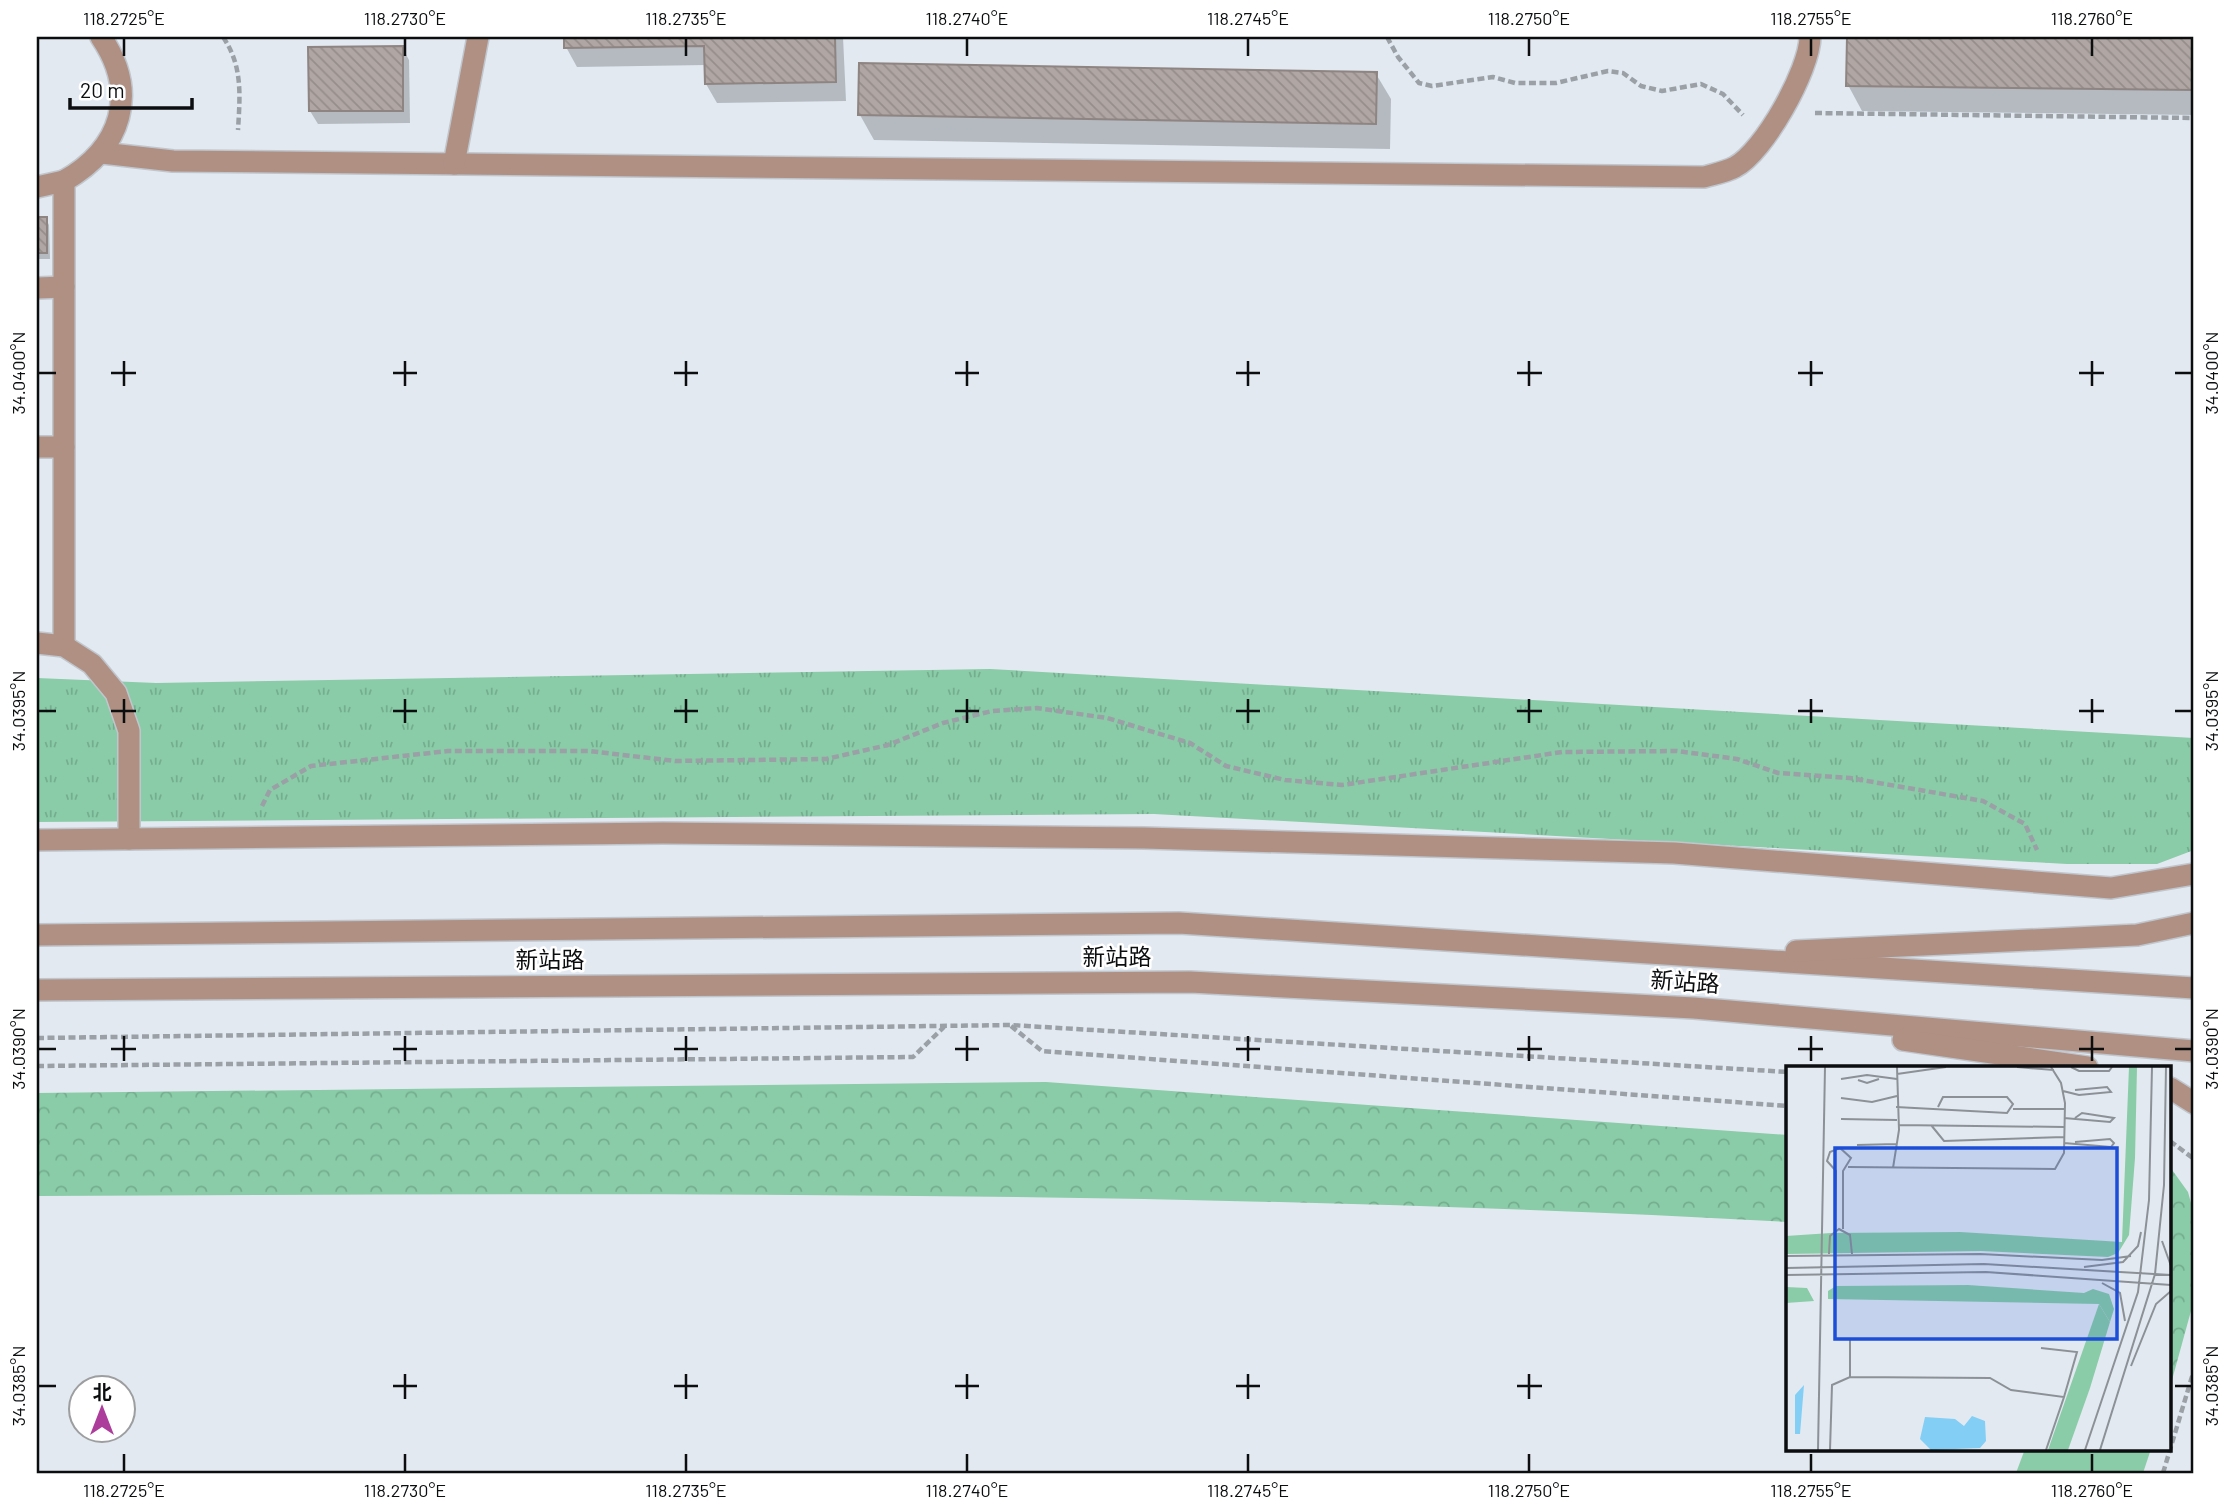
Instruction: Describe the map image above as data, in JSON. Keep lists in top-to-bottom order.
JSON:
{
  "streets": {
    "street": ["新站路"]
  },
  "scale_bar": "20 m",
  "north": "top",
  "coordinates": [
    "118.2725°E",
    "118.2730°E",
    "118.2735°E",
    "118.2740°E",
    "118.2745°E",
    "118.2750°E",
    "118.2755°E",
    "118.2760°E",
    "34.0400°N",
    "34.0395°N",
    "34.0390°N",
    "34.0385°N"
  ]
}
